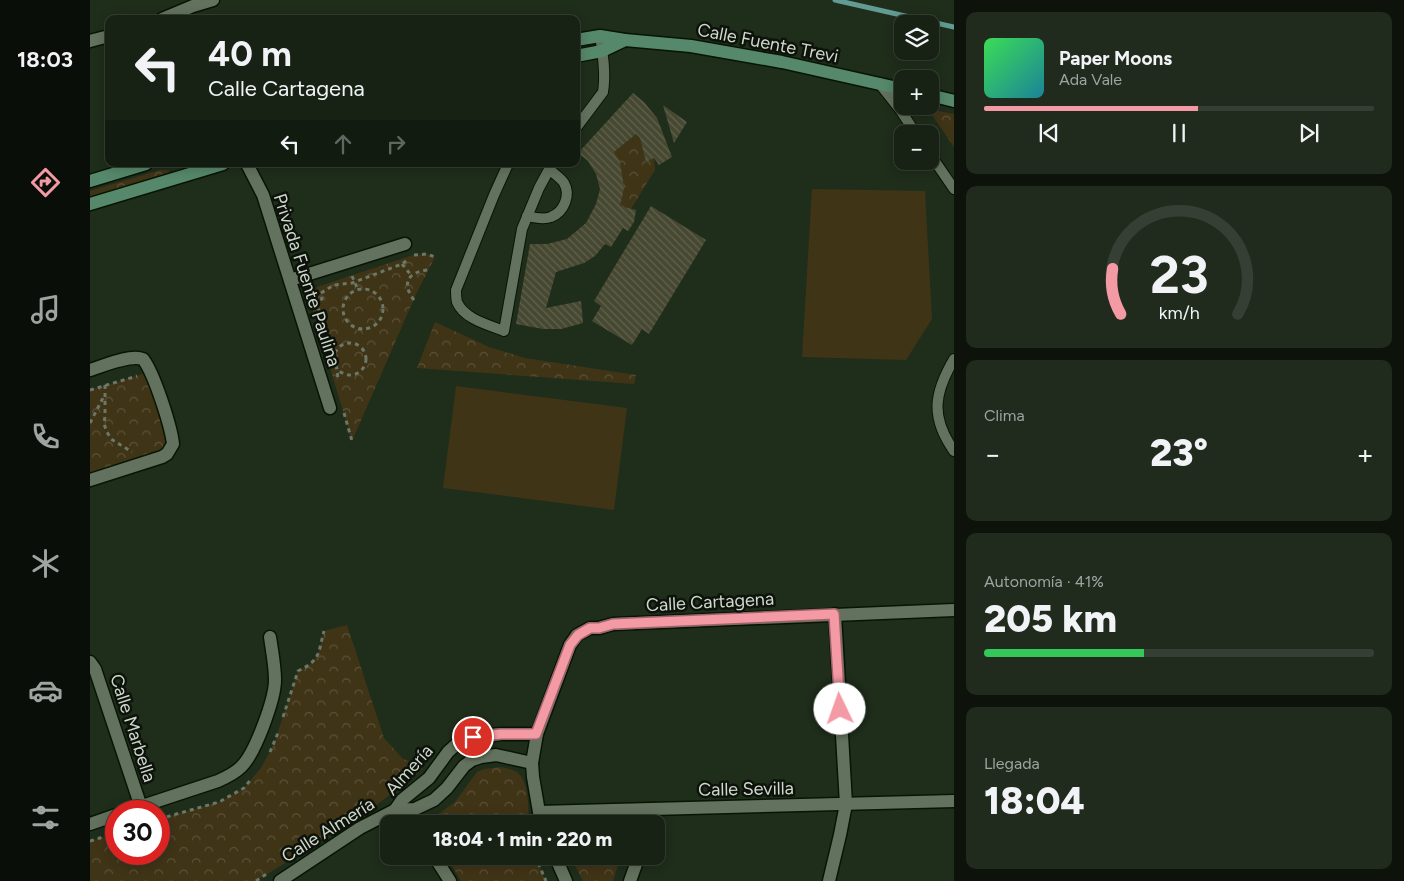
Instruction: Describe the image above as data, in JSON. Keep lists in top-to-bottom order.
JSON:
{
  "streets": {
    "street": [
      "Calle Fuente Trevi",
      "Privada Fuente Paulina",
      "Calle Cartagena",
      "Calle Marbella",
      "Almería",
      "Calle Sevilla",
      "Calle Almería"
    ]
  },
  "crossings": [
    ["Calle Cartagena", "Almería"],
    ["Almería", "Calle Almería"]
  ],
  "page": {
    "tabs": "18:03",
    "map_buttons": ["+", "−"],
    "turn": ["40 m", "Calle Cartagena"],
    "song": ["Paper Moons", "Ada Vale"],
    "tile": [
      "Clima",
      ["Autonomía · 41%", "205 km"],
      ["Llegada", "18:04"]
    ],
    "heat": ["−", "23°", "+"],
    "limit": "30",
    "trip": "18:04 · 1 min · 220 m",
    "gauge": ["23", "km/h"]
  }
}
